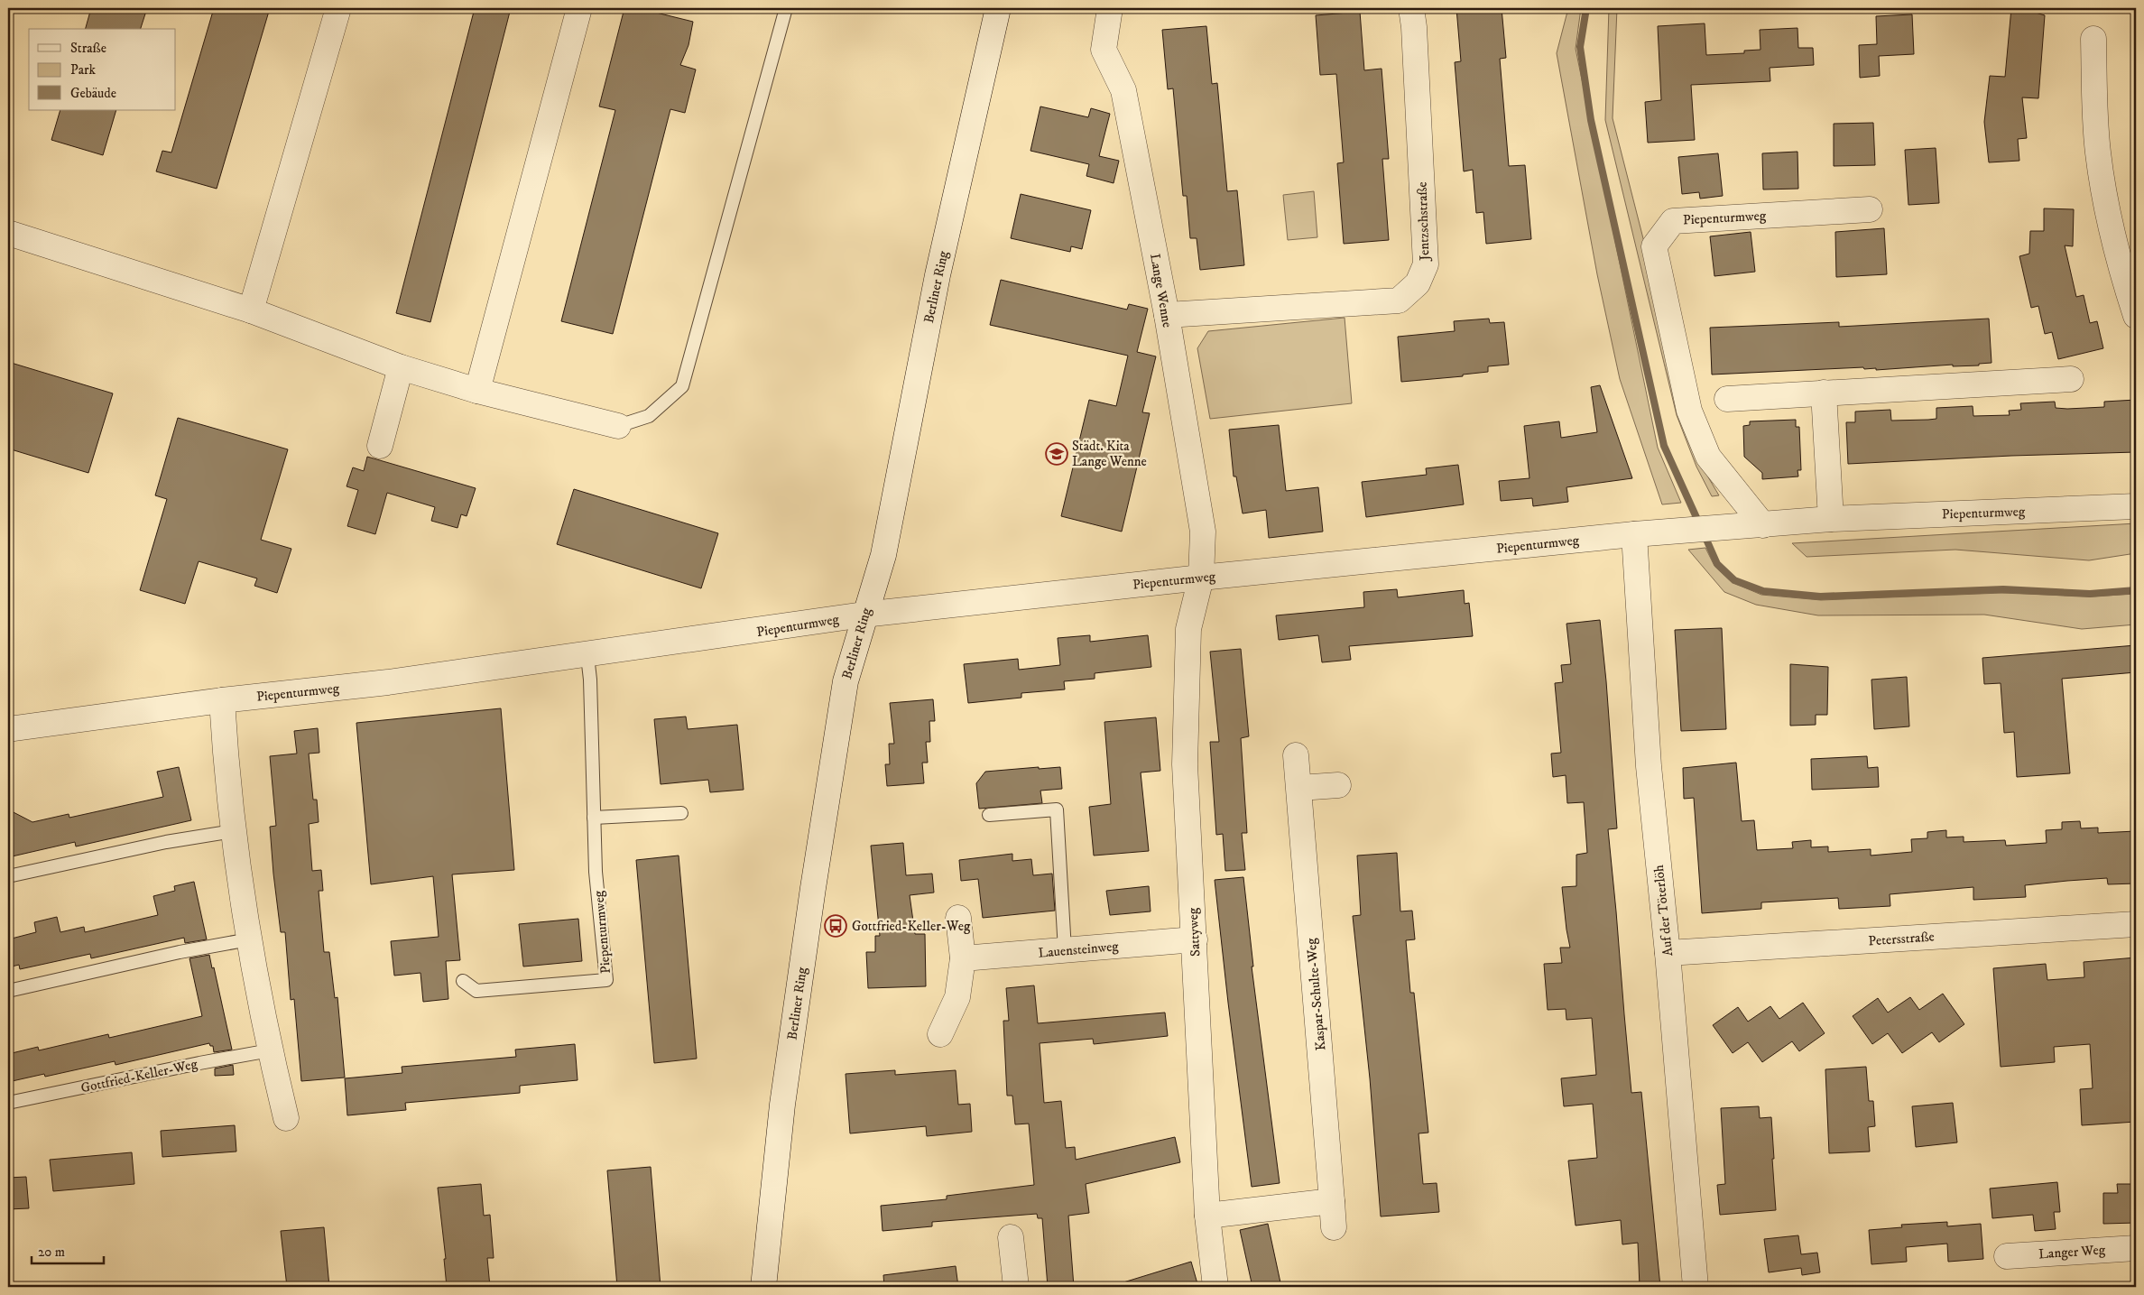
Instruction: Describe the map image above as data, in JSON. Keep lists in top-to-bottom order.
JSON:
{
  "streets": {
    "street": [
      "Piepenturmweg",
      "Jentzschstraße",
      "Berliner Ring",
      "Lange Wenne",
      "Auf der Töterlöh",
      "Sattyweg",
      "Petersstraße",
      "Lauensteinweg",
      "Kaspar-Schulte-Weg",
      "Langer Weg"
    ],
    "lane": ["Gottfried-Keller-Weg"]
  },
  "crossings": [
    ["Piepenturmweg", "Berliner Ring"],
    ["Piepenturmweg", "Lange Wenne"],
    ["Piepenturmweg", "Auf der Töterlöh"],
    ["Piepenturmweg", "Sattyweg"],
    ["Jentzschstraße", "Lange Wenne"],
    ["Lange Wenne", "Sattyweg"],
    ["Auf der Töterlöh", "Petersstraße"],
    ["Sattyweg", "Lauensteinweg"]
  ],
  "places": {
    "school or university": ["Städt. Kita Lange Wenne"],
    "bus stop": ["Gottfried-Keller-Weg"]
  },
  "legend": ["Straße", "Park", "Gebäude"],
  "scale_bar": "20 m"
}
